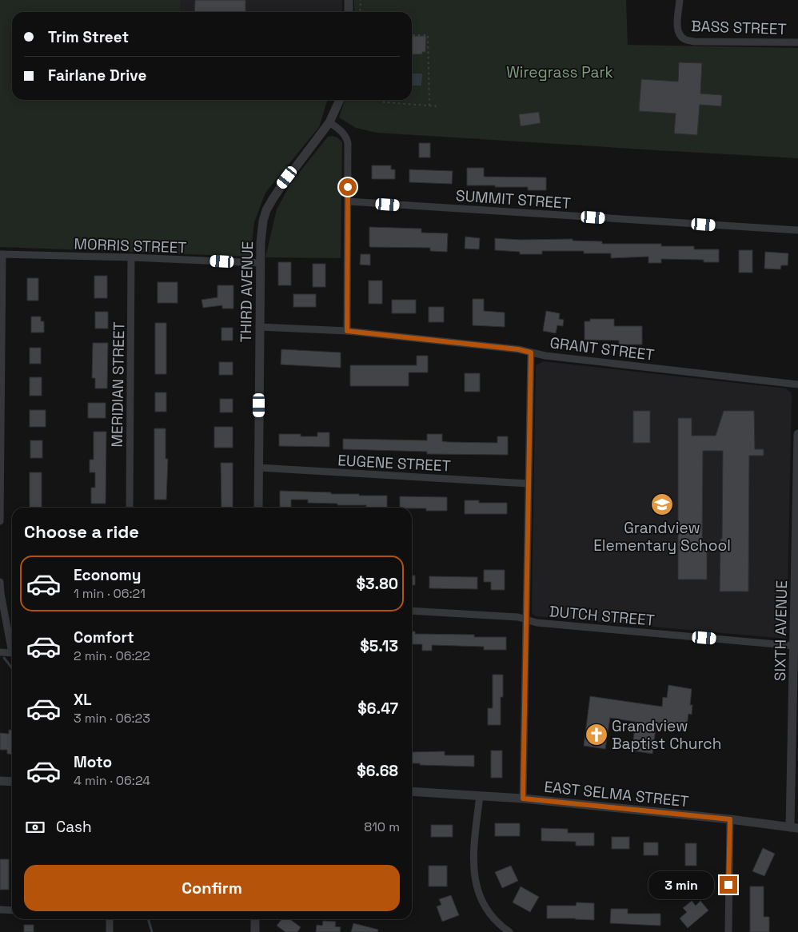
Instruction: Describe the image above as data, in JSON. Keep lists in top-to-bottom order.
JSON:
{
  "streets": {
    "street": [
      "BASS STREET",
      "SUMMIT STREET",
      "MORRIS STREET",
      "THIRD AVENUE",
      "GRANT STREET",
      "MERIDIAN STREET",
      "EUGENE STREET",
      "DUTCH STREET",
      "SIXTH AVENUE",
      "EAST SELMA STREET"
    ]
  },
  "crossings": [
    ["MORRIS STREET", "THIRD AVENUE"],
    ["MORRIS STREET", "MERIDIAN STREET"],
    ["THIRD AVENUE", "GRANT STREET"],
    ["THIRD AVENUE", "EUGENE STREET"],
    ["DUTCH STREET", "SIXTH AVENUE"],
    ["SIXTH AVENUE", "EAST SELMA STREET"]
  ],
  "parks": ["Wiregrass Park"],
  "places": {
    "school or university": ["Grandview Elementary School"],
    "church": ["Grandview Baptist Church"]
  },
  "page": {
    "banner": ["Trim Street", "Fairlane Drive"],
    "heading": "Choose a ride",
    "list": [
      {
        "name": "Economy",
        "note": "1 min · 06:21",
        "value": "$3.80"
      },
      {
        "name": "Comfort",
        "note": "2 min · 06:22",
        "value": "$5.13"
      },
      {
        "name": "XL",
        "note": "3 min · 06:23",
        "value": "$6.47"
      },
      {
        "name": "Moto",
        "note": "4 min · 06:24",
        "value": "$6.68"
      }
    ],
    "pay": ["Cash", "810 m"],
    "buttons": "Confirm",
    "bubble": "3 min"
  }
}
